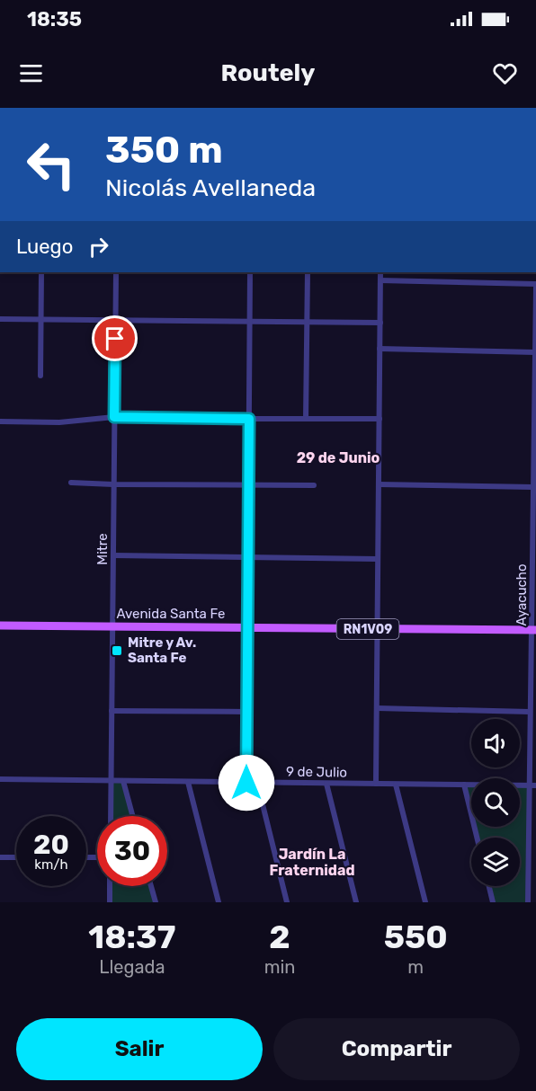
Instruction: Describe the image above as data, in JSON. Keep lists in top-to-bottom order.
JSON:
{
  "streets": {
    "main road": ["Avenida Santa Fe", "RN1V09"],
    "street": ["Mitre", "Ayacucho", "9 de Julio"]
  },
  "crossings": [
    ["Mitre", "Avenida Santa Fe"],
    ["Mitre", "9 de Julio"],
    ["Ayacucho", "Avenida Santa Fe"],
    ["Ayacucho", "9 de Julio"]
  ],
  "districts": ["29 de Junio", "Jardín La Fraternidad"],
  "places": {
    "transit": ["Mitre y Av. Santa Fe"]
  },
  "page": {
    "status": "18:35",
    "header": "Routely",
    "turn": ["350 m", "Nicolás Avellaneda"],
    "then": "Luego",
    "speed": "20 km/h",
    "limit": "30",
    "eta": [
      "18:37",
      "Llegada",
      "2",
      "min",
      "550",
      "m"
    ],
    "buttons": ["Salir", "Compartir"]
  }
}
